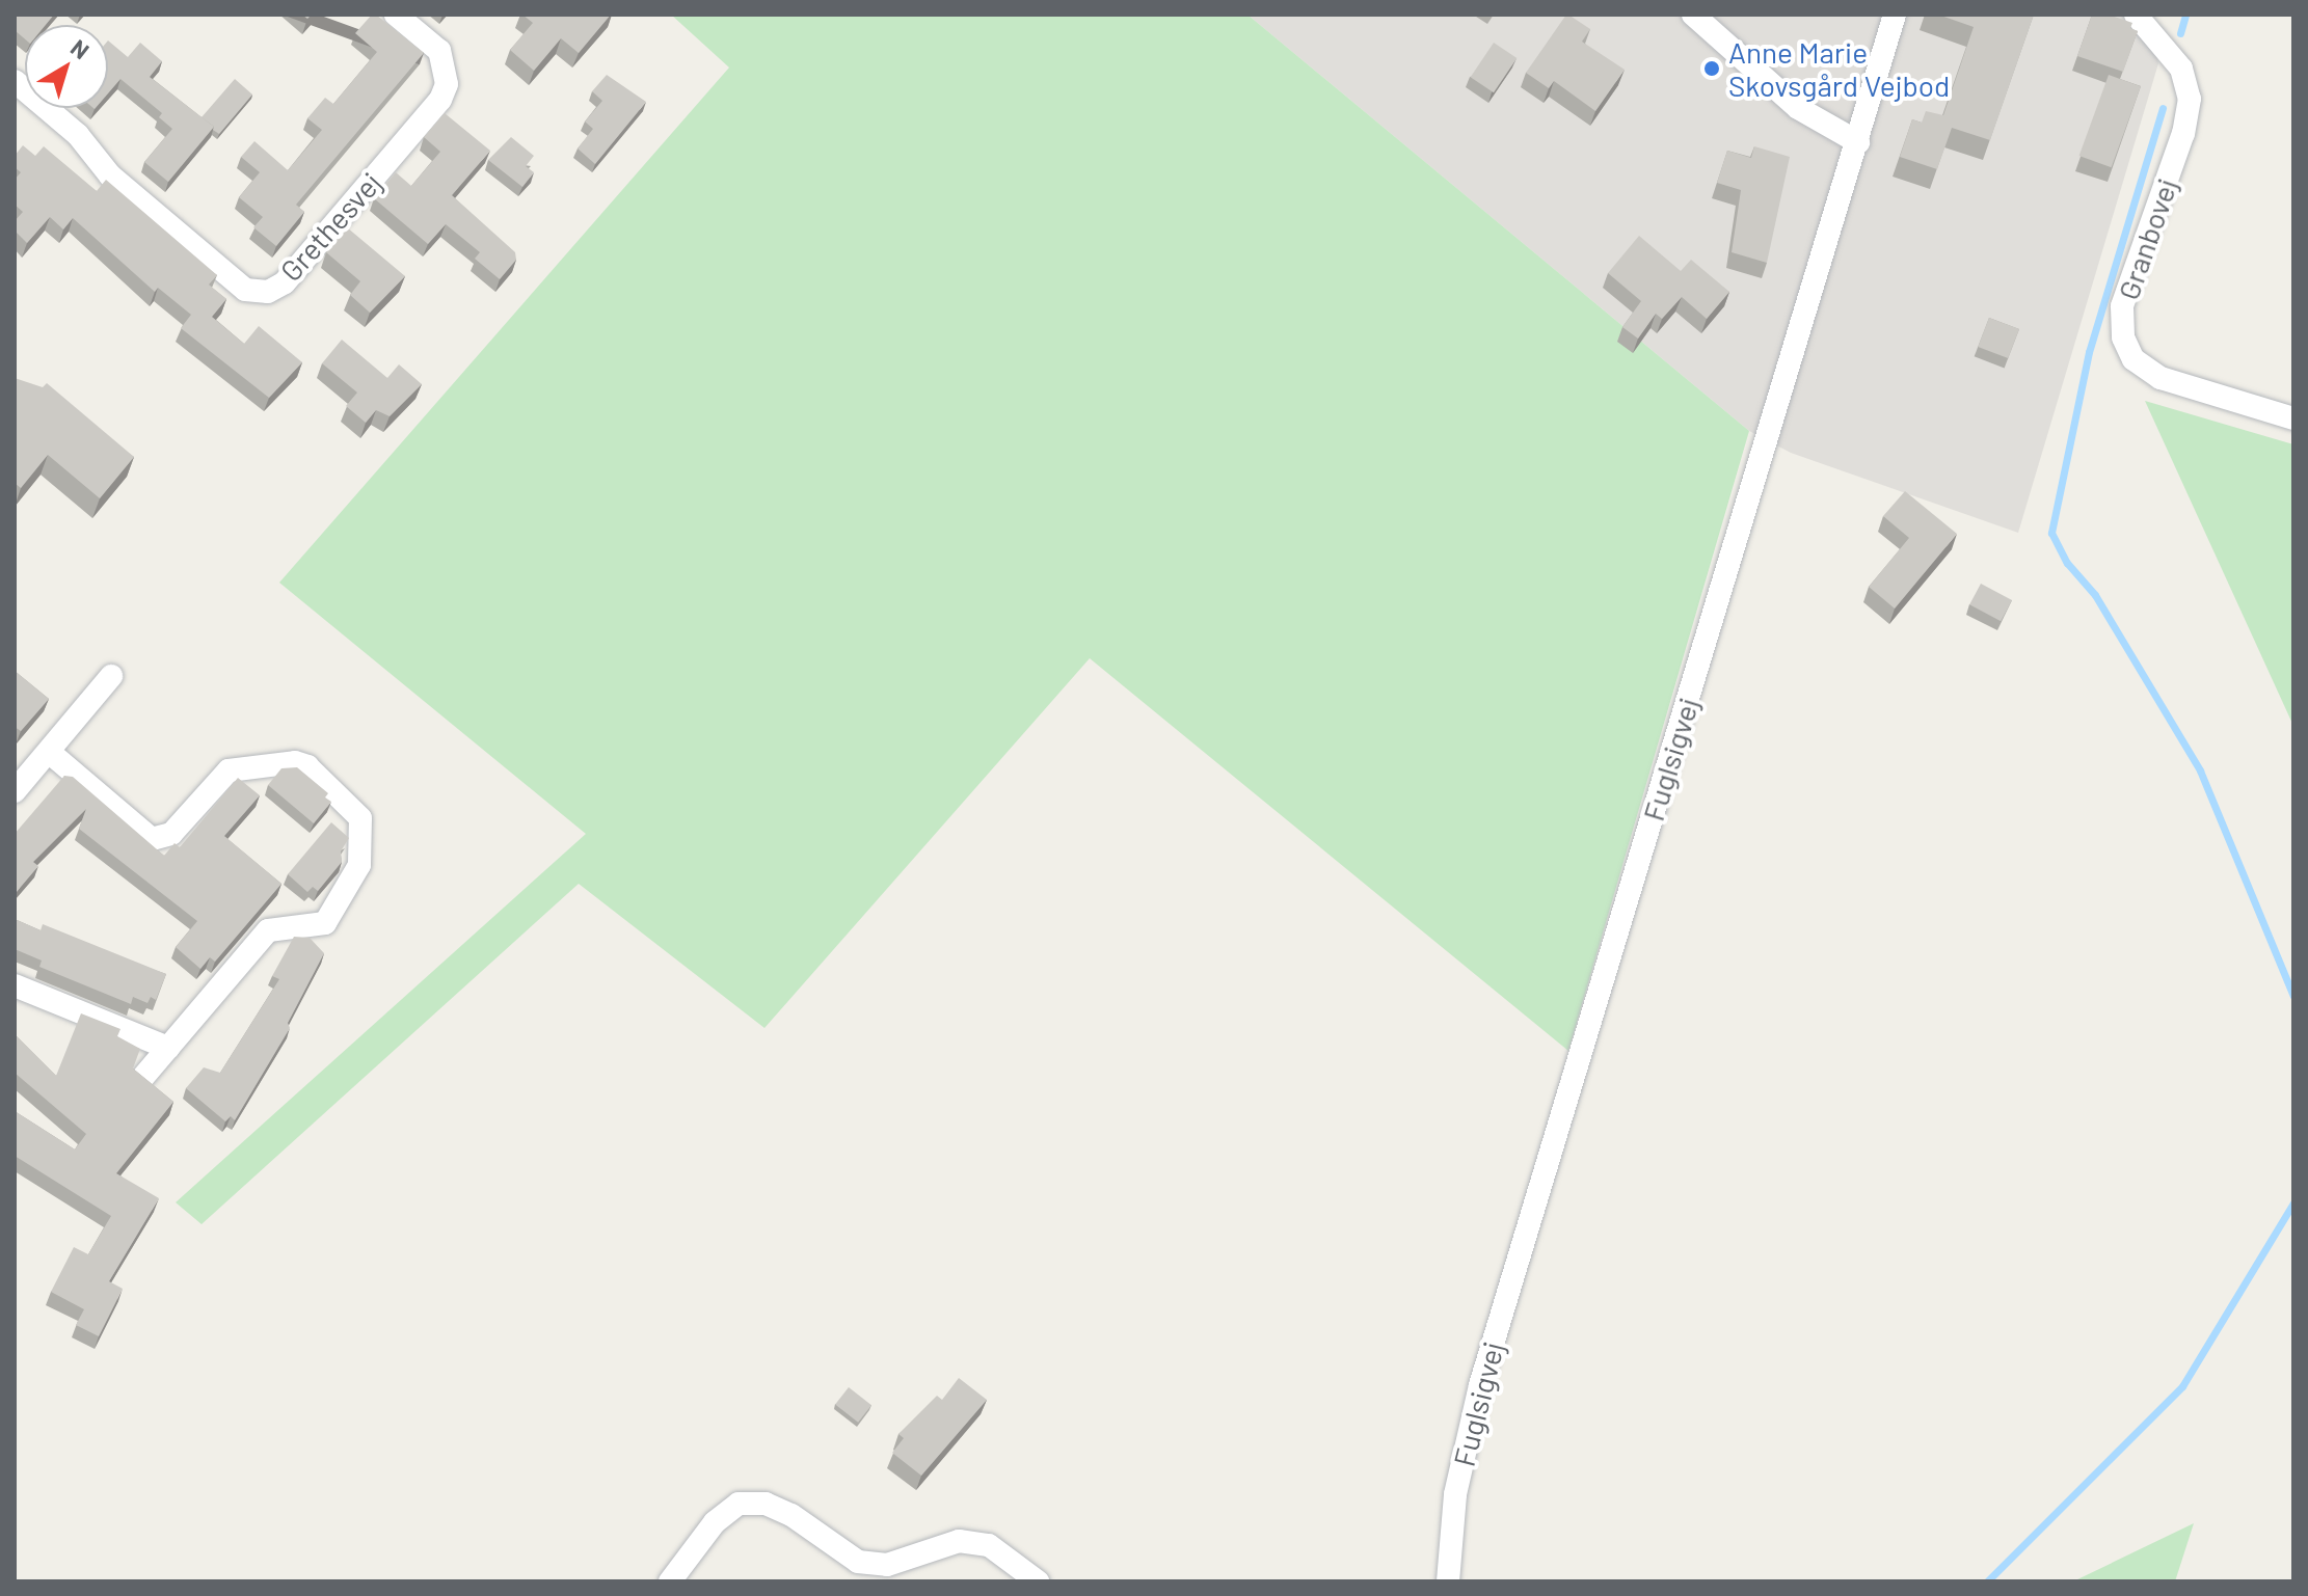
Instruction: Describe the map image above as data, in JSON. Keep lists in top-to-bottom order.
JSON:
{
  "streets": {
    "street": ["Grethesvej", "Granbovej", "Fuglsigvej"]
  },
  "places": ["Anne Marie Skovsgård Vejbod"],
  "north": "top right"
}
